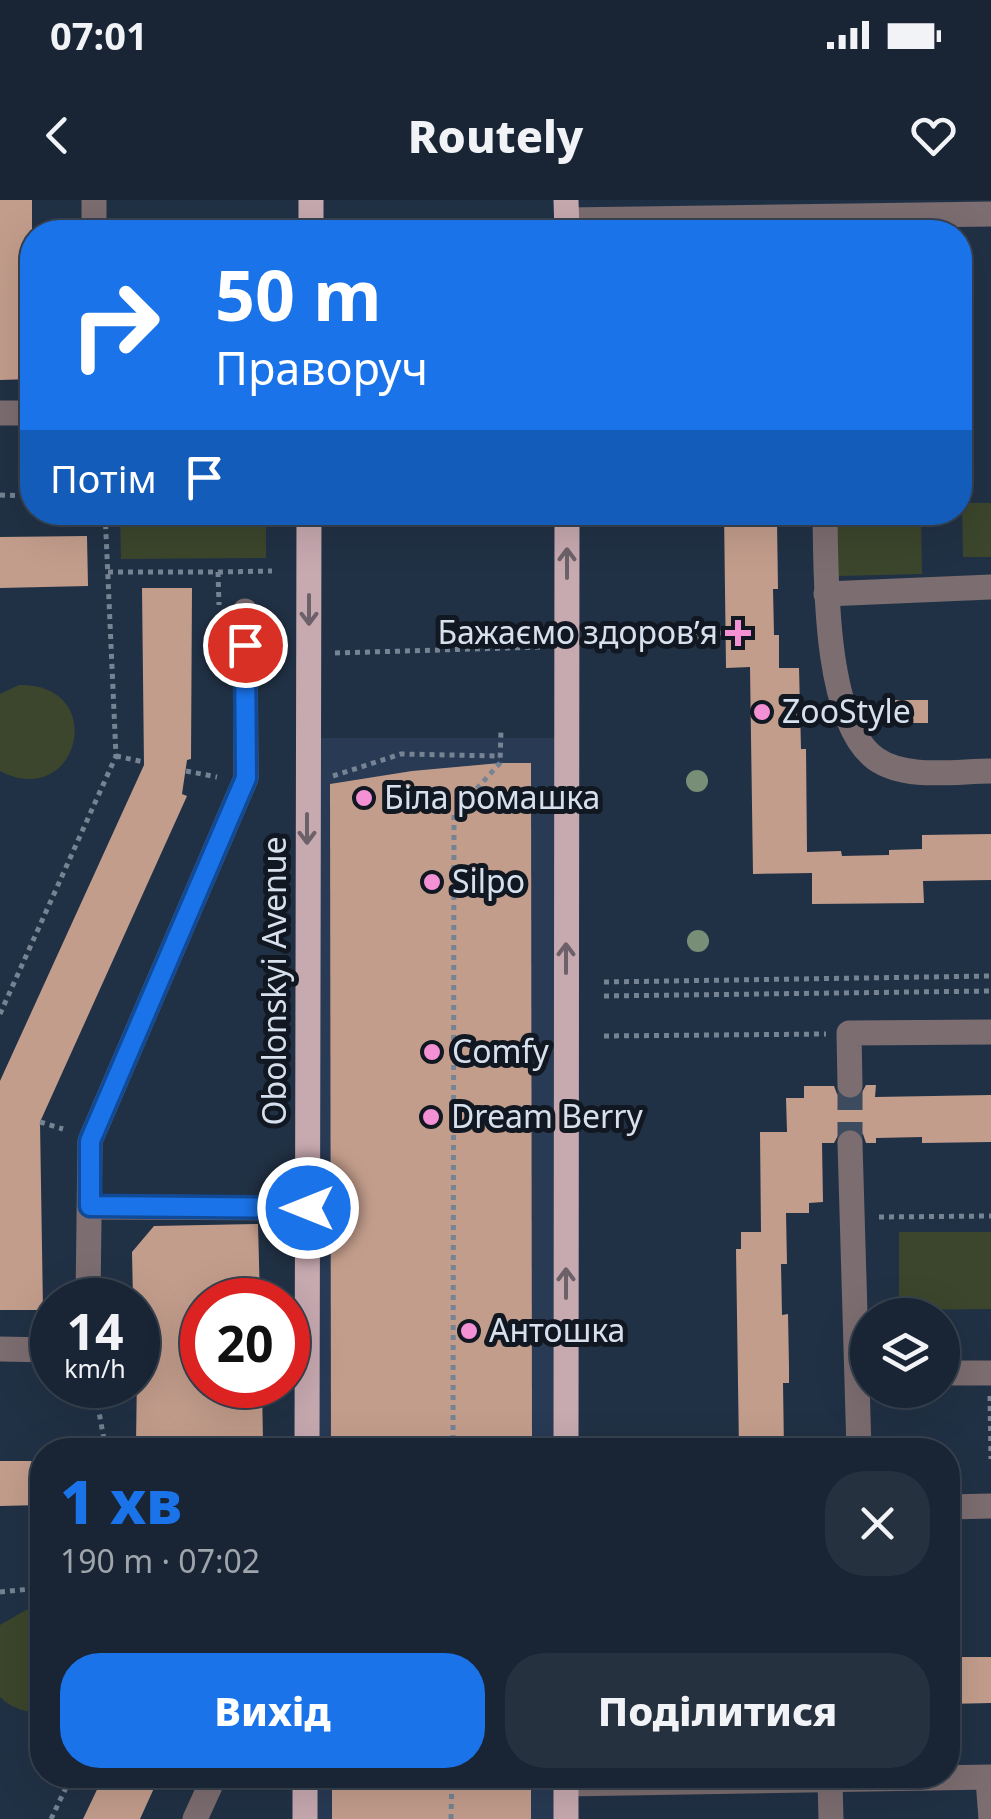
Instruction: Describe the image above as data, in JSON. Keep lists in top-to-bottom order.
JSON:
{
  "streets": {
    "main road": ["Obolonskyi Avenue"]
  },
  "one_way": ["Obolonskyi Avenue"],
  "places": {
    "health": ["Бажаємо здоровʼя"],
    "other": [
      "ZooStyle",
      "Біла ромашка",
      "Silpo",
      "Comfy",
      "Dream Berry",
      "Антошка"
    ]
  },
  "page": {
    "status": "07:01",
    "header": "Routely",
    "turn": ["50 m", "Праворуч"],
    "then": "Потім",
    "speed": "14 km/h",
    "limit": "20",
    "heading": ["1 хв", "190 m · 07:02"],
    "buttons": ["Вихід", "Поділитися"]
  }
}
